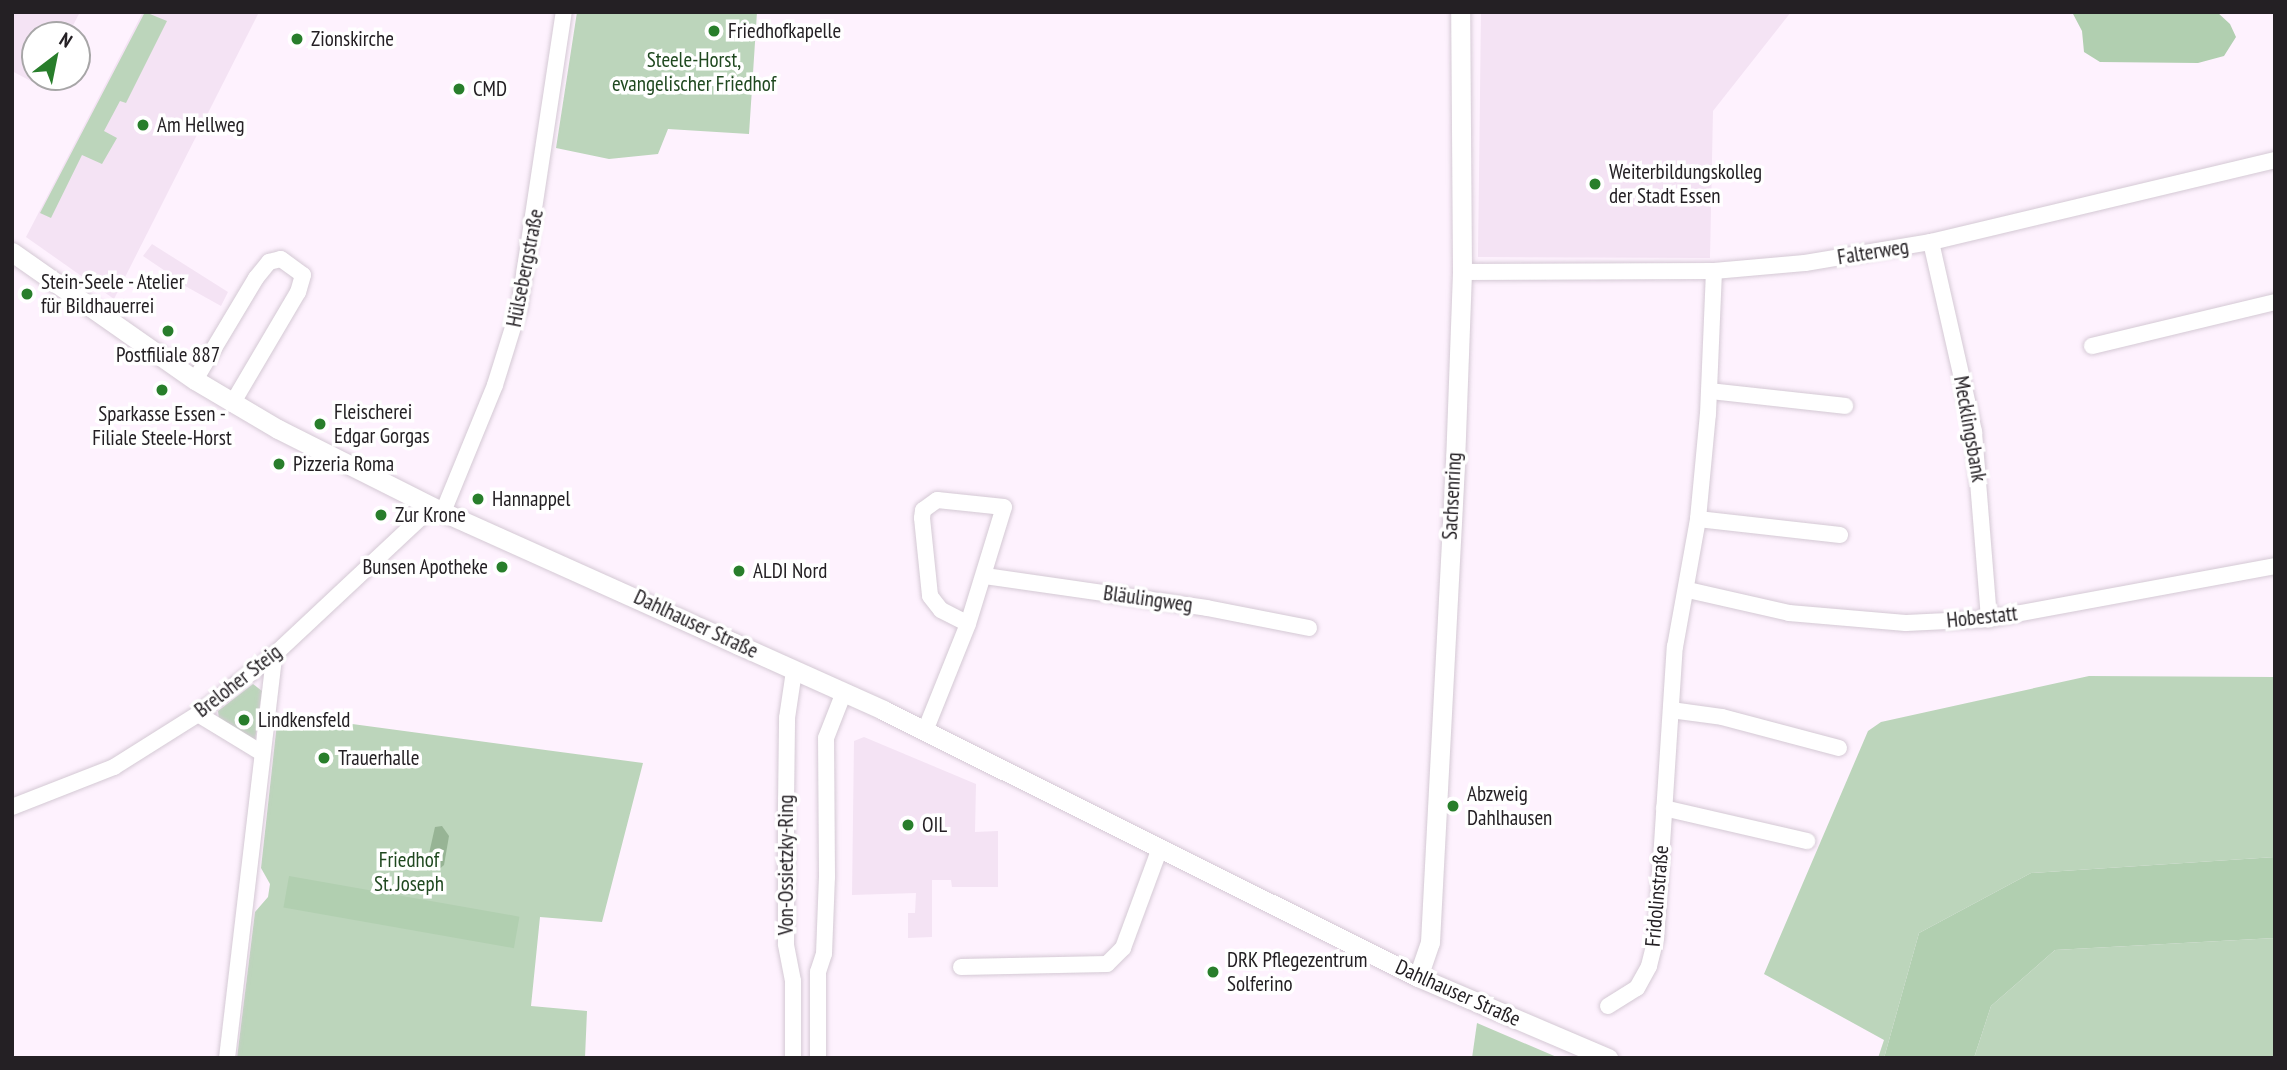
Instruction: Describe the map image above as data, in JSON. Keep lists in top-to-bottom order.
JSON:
{
  "streets": {
    "street": [
      "Falterweg",
      "Hülsebergstraße",
      "Mecklingsbank",
      "Sachsenring",
      "Bläulingweg",
      "Hobestatt",
      "Dahlhauser Straße",
      "Breloher Steig",
      "Von-Ossietzky-Ring",
      "Fridolinstraße"
    ]
  },
  "crossings": [
    ["Falterweg", "Mecklingsbank"],
    ["Falterweg", "Sachsenring"],
    ["Falterweg", "Fridolinstraße"],
    ["Hülsebergstraße", "Dahlhauser Straße"],
    ["Hülsebergstraße", "Breloher Steig"],
    ["Mecklingsbank", "Hobestatt"],
    ["Sachsenring", "Dahlhauser Straße"],
    ["Hobestatt", "Fridolinstraße"],
    ["Dahlhauser Straße", "Breloher Steig"],
    ["Dahlhauser Straße", "Von-Ossietzky-Ring"]
  ],
  "parks": ["Steele-Horst, evangelischer Friedhof", "Friedhof St. Joseph"],
  "places": [
    "Friedhofkapelle",
    "Zionskirche",
    "CMD",
    "Am Hellweg",
    "Weiterbildungskolleg der Stadt Essen",
    "Stein-Seele - Atelier für Bildhauerrei",
    "Postfiliale 887",
    "Sparkasse Essen - Filiale Steele-Horst",
    "Fleischerei Edgar Gorgas",
    "Pizzeria Roma",
    "Hannappel",
    "Zur Krone",
    "Bunsen Apotheke",
    "ALDI Nord",
    "Lindkensfeld",
    "Trauerhalle",
    "Abzweig Dahlhausen",
    "OIL",
    "DRK Pflegezentrum Solferino"
  ],
  "north": "top right"
}
